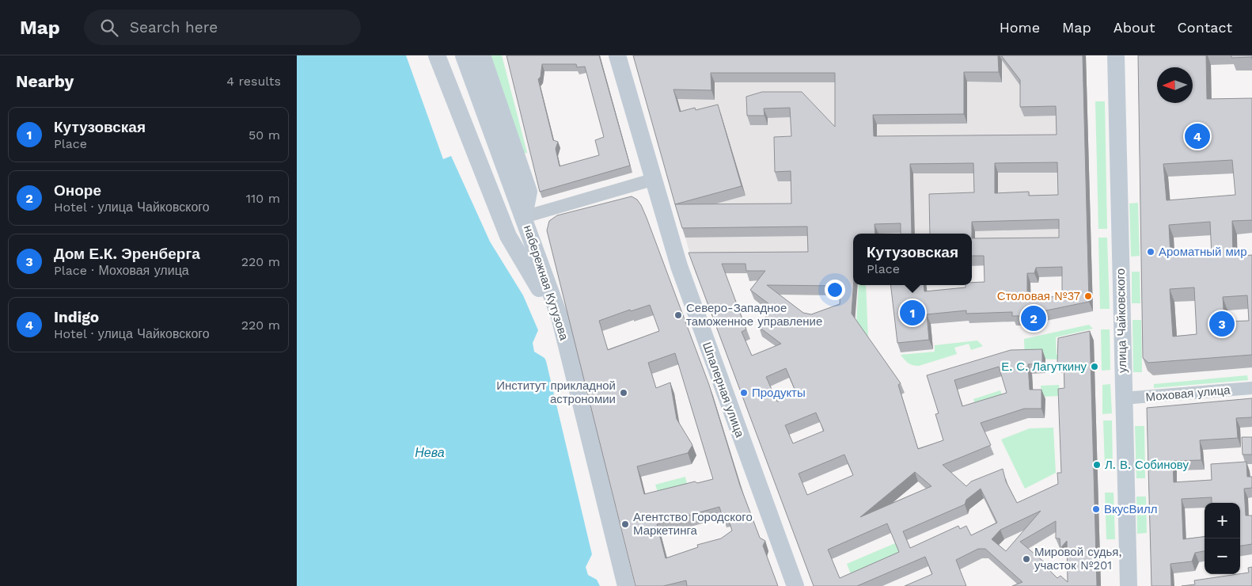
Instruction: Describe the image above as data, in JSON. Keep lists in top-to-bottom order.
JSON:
{
  "streets": {
    "main road": ["набережная Кутузова", "улица Чайковского", "Шпалерная улица"],
    "street": ["Моховая улица"]
  },
  "crossings": [
    ["улица Чайковского", "Моховая улица"]
  ],
  "water": ["Нева"],
  "places": [
    "Ароматный мир",
    "Столовая №37",
    "Северо-Западное таможенное управление",
    "Е. С. Лагуткину",
    "Институт прикладной астрономии",
    "Продукты",
    "Л. В. Собинову",
    "ВкусВилл",
    "Агентство Городского Маркетинга",
    "Мировой судья, участок №201"
  ],
  "north": "left",
  "page": {
    "header": "Map",
    "search": "Search here",
    "nav": [
      "Home",
      "Map",
      "About",
      "Contact"
    ],
    "heading": ["Nearby", "4 results"],
    "list": [
      {
        "mark": "1",
        "name": "Кутузовская",
        "note": "Place",
        "value": "50 m"
      },
      {
        "mark": "2",
        "name": "Оноре",
        "note": "Hotel · улица Чайковского",
        "value": "110 m"
      },
      {
        "mark": "3",
        "name": "Дом Е.К. Эренберга",
        "note": "Place · Моховая улица",
        "value": "220 m"
      },
      {
        "mark": "4",
        "name": "Indigo",
        "note": "Hotel · улица Чайковского",
        "value": "220 m"
      }
    ],
    "pins": [
      "4",
      "1",
      "2",
      "3"
    ],
    "popup": ["Кутузовская", "Place"],
    "map_buttons": ["+", "−"]
  }
}
